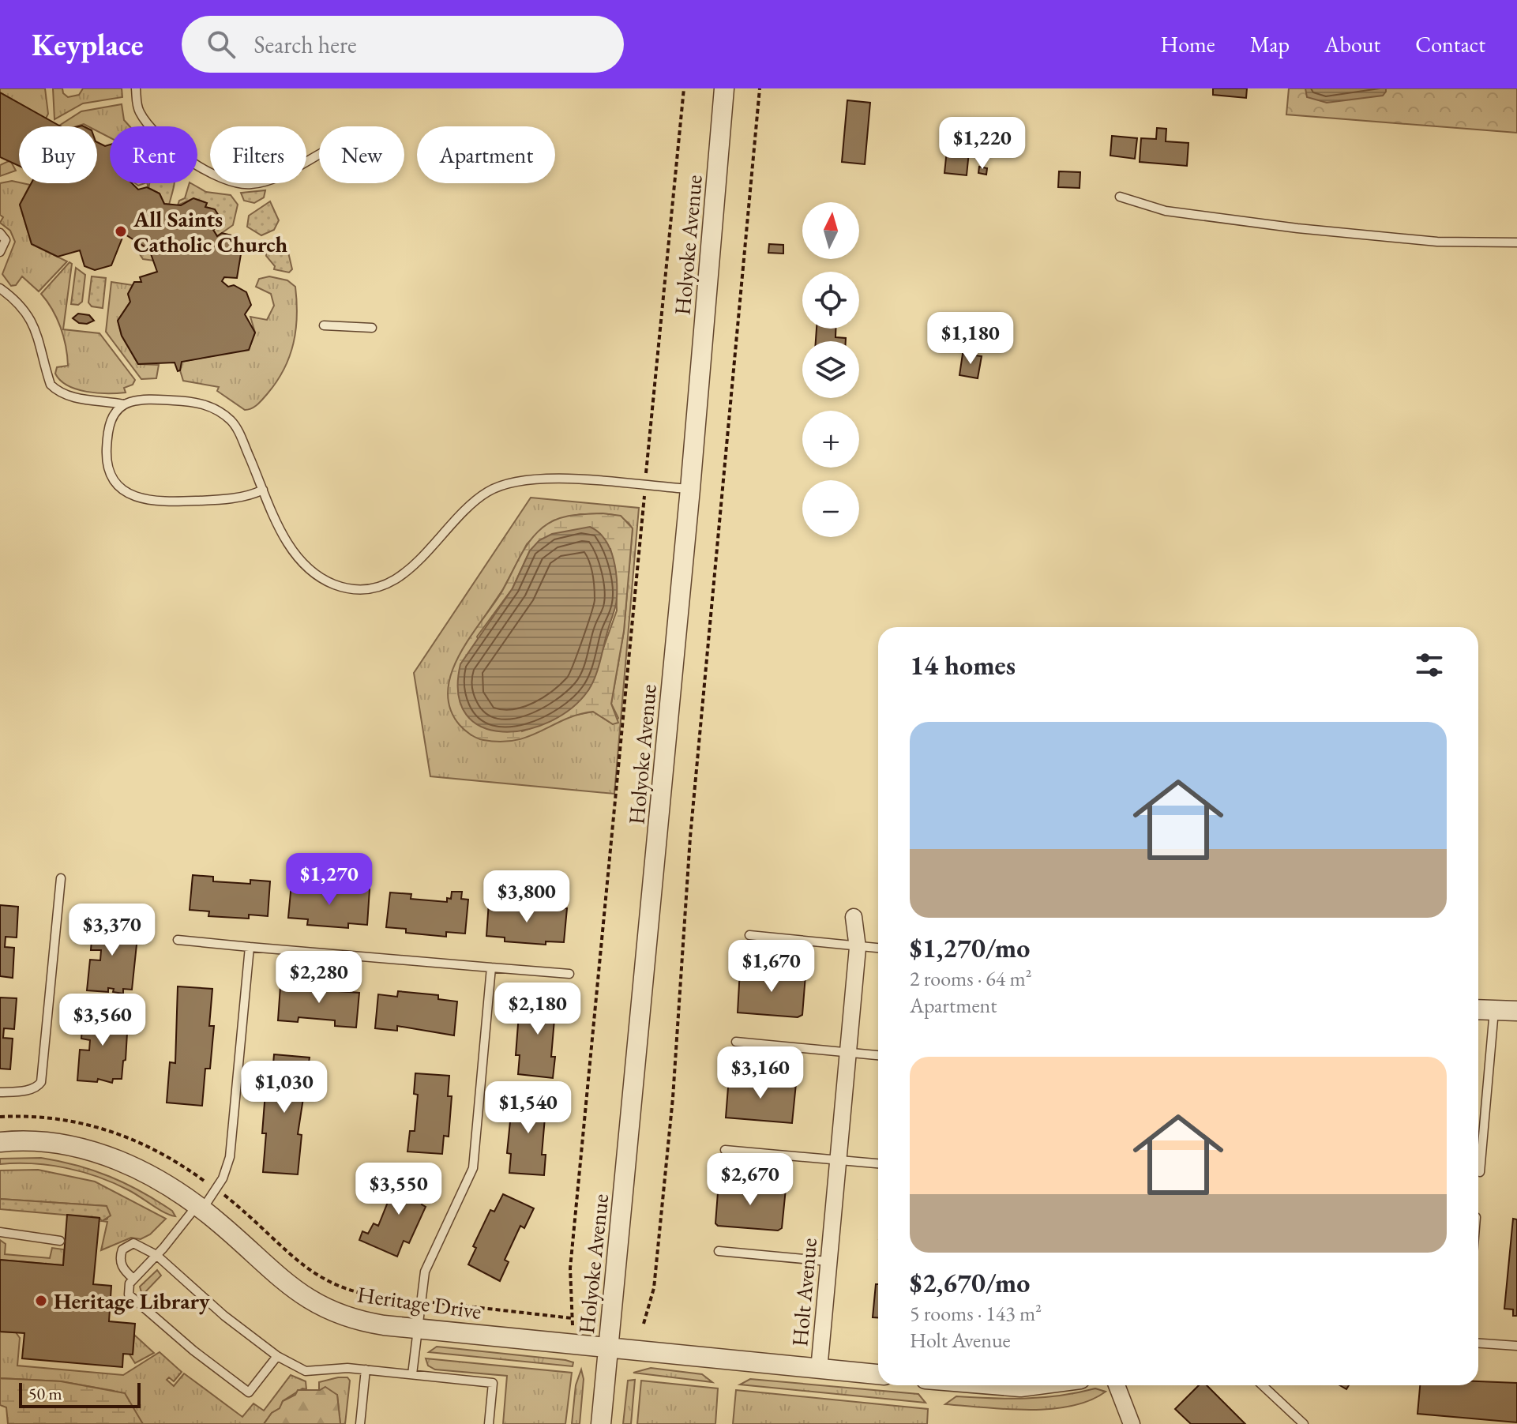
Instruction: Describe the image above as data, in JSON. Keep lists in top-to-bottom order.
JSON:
{
  "streets": {
    "street": ["Holyoke Avenue", "Holt Avenue", "Heritage Drive"]
  },
  "crossings": [
    ["Holyoke Avenue", "Heritage Drive"],
    ["Holt Avenue", "Heritage Drive"]
  ],
  "places": ["All Saints Catholic Church", "Heritage Library"],
  "scale_bar": "50 m",
  "north": "top",
  "page": {
    "header": "Keyplace",
    "search": "Search here",
    "nav": [
      "Home",
      "Map",
      "About",
      "Contact"
    ],
    "price": [
      "$1,220",
      "$1,180",
      "$1,270",
      "$3,800",
      "$3,370",
      "$1,670",
      "$2,280",
      "$2,180",
      "$3,560",
      "$3,160",
      "$1,030",
      "$1,540",
      "$2,670",
      "$3,550"
    ],
    "chip": [
      "Buy",
      "Rent",
      "Filters",
      "New",
      "Apartment"
    ],
    "map_buttons": ["+", "−"],
    "heading": "14 homes",
    "list": [
      {
        "name": "$1,270/mo",
        "note": "2 rooms · 64 m² · Apartment"
      },
      {
        "name": "$2,670/mo",
        "note": "5 rooms · 143 m² · Holt Avenue"
      }
    ],
    "scale": "50 m"
  }
}
